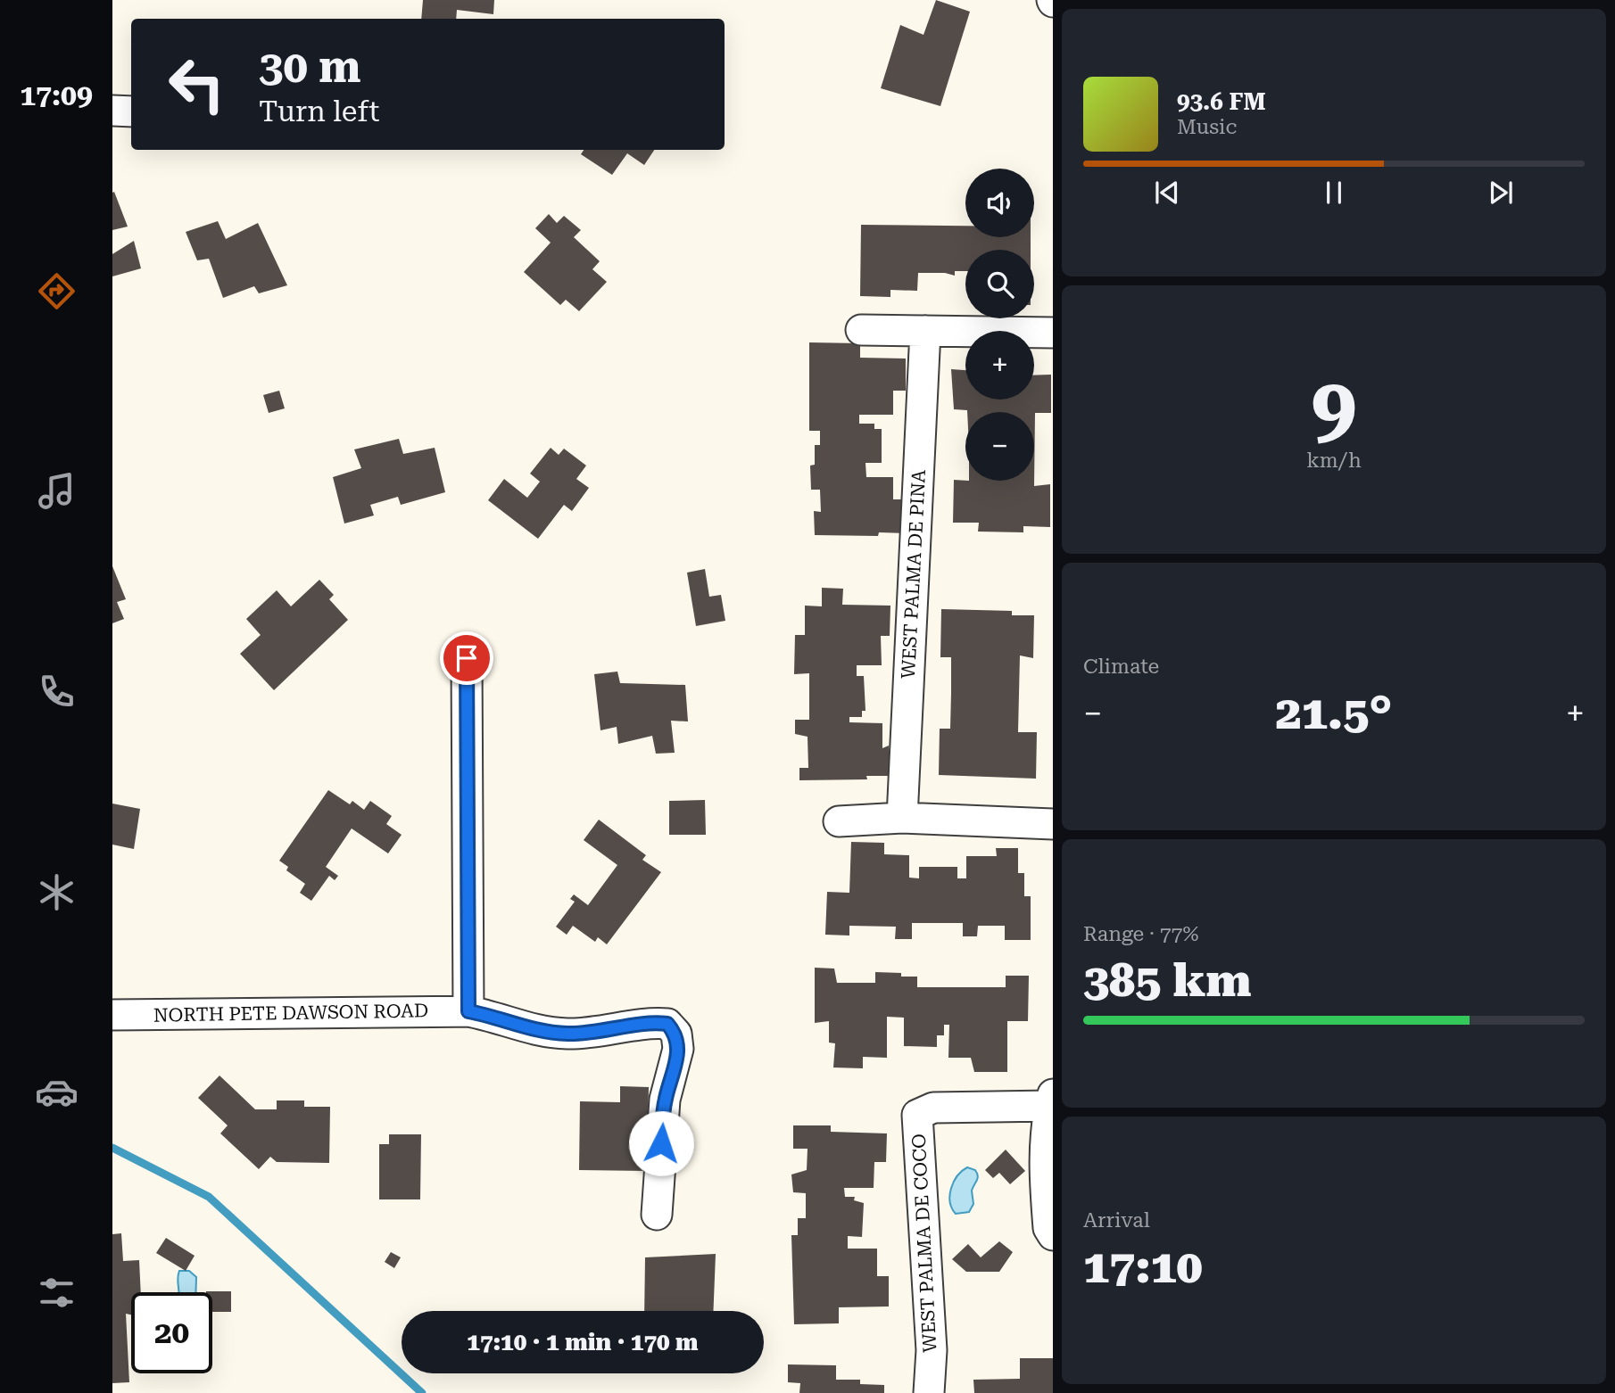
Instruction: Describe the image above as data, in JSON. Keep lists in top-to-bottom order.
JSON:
{
  "streets": {
    "street": ["WEST PALMA DE PINA", "NORTH PETE DAWSON ROAD", "WEST PALMA DE COCO"]
  },
  "page": {
    "tabs": "17:09",
    "turn": ["30 m", "Turn left"],
    "song": ["93.6 FM", "Music"],
    "map_buttons": ["+", "−"],
    "tile": [
      ["9", "km/h"],
      "Climate",
      ["Range · 77%", "385 km"],
      ["Arrival", "17:10"]
    ],
    "heat": ["−", "21.5°", "+"],
    "limit": "20",
    "trip": "17:10 · 1 min · 170 m"
  }
}
